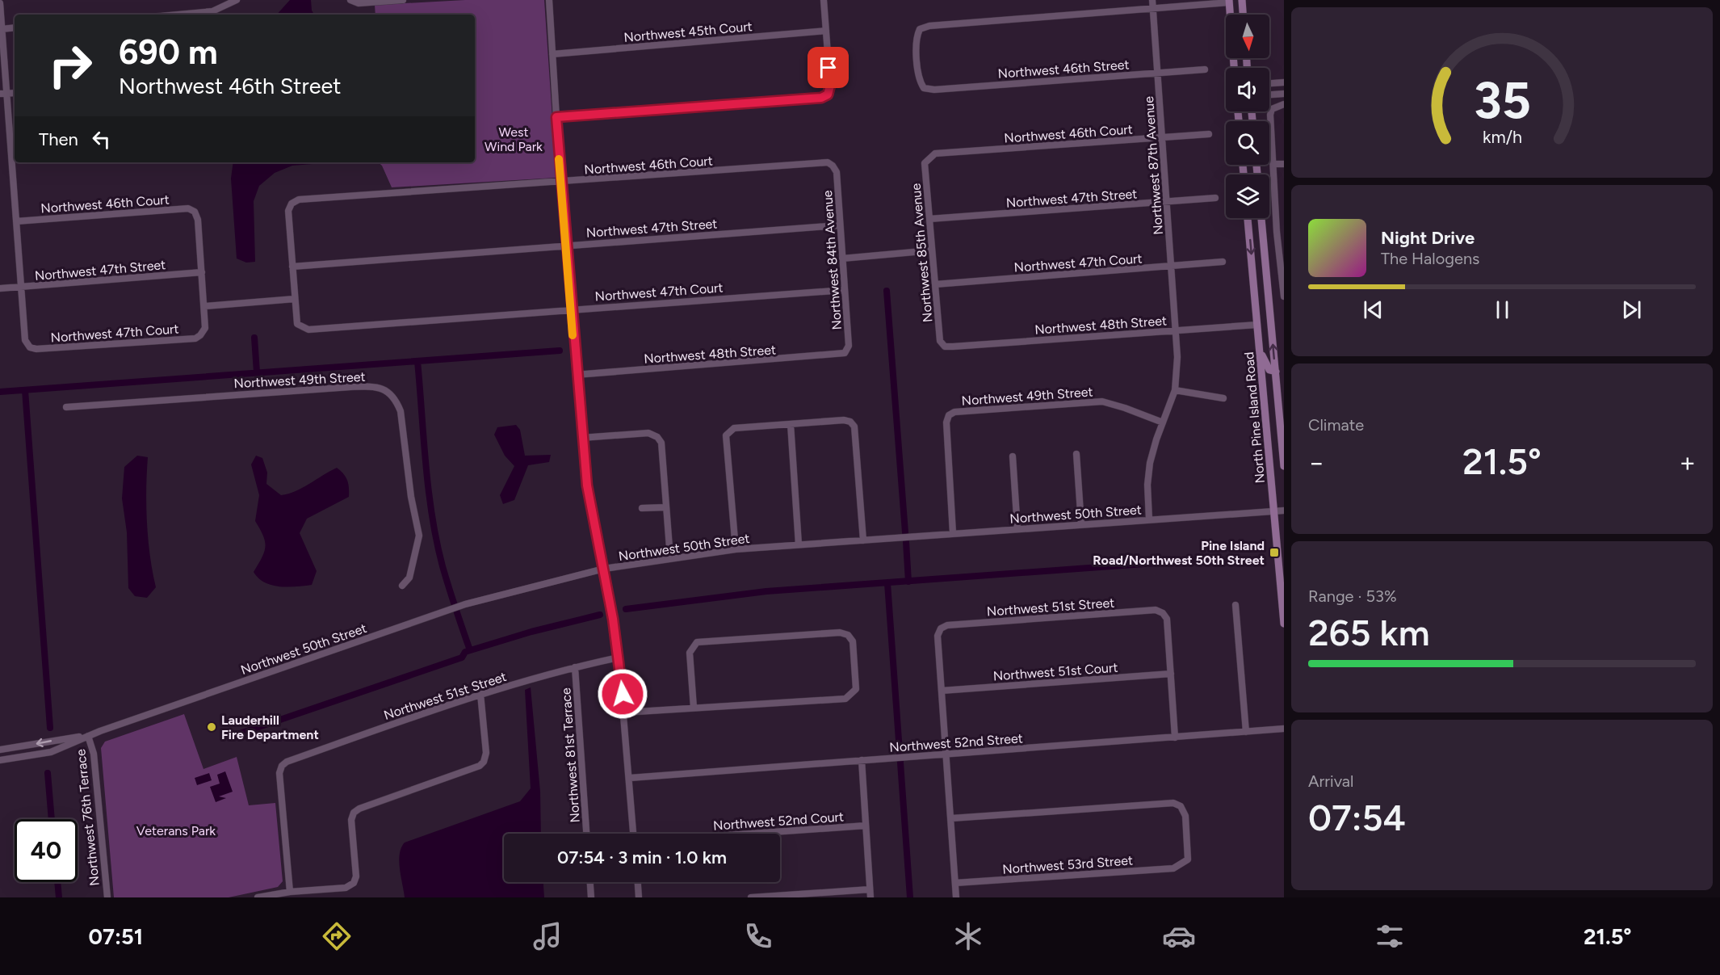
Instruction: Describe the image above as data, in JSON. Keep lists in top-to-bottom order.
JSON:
{
  "streets": {
    "main road": ["North Pine Island Road"],
    "street": [
      "Northwest 45th Court",
      "Northwest 46th Street",
      "Northwest 46th Court",
      "Northwest 87th Avenue",
      "Northwest 47th Street",
      "Northwest 85th Avenue",
      "Northwest 84th Avenue",
      "Northwest 47th Court",
      "Northwest 48th Street",
      "Northwest 49th Street",
      "Northwest 50th Street",
      "Northwest 51st Street",
      "Northwest 51st Court",
      "Northwest 52nd Street",
      "Northwest 81st Terrace",
      "Northwest 76th Terrace",
      "Northwest 52nd Court",
      "Northwest 53rd Street"
    ]
  },
  "crossings": [
    ["Northwest 46th Street", "Northwest 87th Avenue"],
    ["Northwest 46th Court", "Northwest 87th Avenue"],
    ["Northwest 46th Court", "Northwest 47th Street"],
    ["Northwest 46th Court", "Northwest 85th Avenue"],
    ["Northwest 46th Court", "Northwest 84th Avenue"],
    ["Northwest 87th Avenue", "Northwest 47th Street"],
    ["Northwest 87th Avenue", "Northwest 47th Court"],
    ["Northwest 87th Avenue", "Northwest 48th Street"],
    ["Northwest 87th Avenue", "Northwest 49th Street"],
    ["Northwest 87th Avenue", "Northwest 50th Street"],
    ["Northwest 47th Street", "Northwest 85th Avenue"],
    ["Northwest 47th Street", "Northwest 84th Avenue"],
    ["Northwest 47th Street", "Northwest 47th Court"],
    ["Northwest 85th Avenue", "Northwest 47th Court"],
    ["Northwest 85th Avenue", "Northwest 48th Street"],
    ["Northwest 84th Avenue", "Northwest 47th Court"],
    ["Northwest 84th Avenue", "Northwest 48th Street"],
    ["Northwest 48th Street", "North Pine Island Road"],
    ["Northwest 49th Street", "Northwest 50th Street"],
    ["North Pine Island Road", "Northwest 50th Street"],
    ["Northwest 50th Street", "Northwest 76th Terrace"],
    ["Northwest 51st Street", "Northwest 51st Court"],
    ["Northwest 51st Street", "Northwest 81st Terrace"]
  ],
  "parks": ["West Wind Park", "Veterans Park"],
  "places": {
    "transit": ["Pine Island Road/Northwest 50th Street"],
    "other": ["Lauderhill Fire Department"]
  },
  "north": "bottom",
  "page": {
    "turn": ["690 m", "Northwest 46th Street"],
    "then": "Then",
    "song": ["Night Drive", "The Halogens"],
    "tile": [
      "Climate",
      ["Range · 53%", "265 km"],
      ["Arrival", "07:54"]
    ],
    "heat": ["−", "21.5°", "+"],
    "limit": "40",
    "trip": "07:54 · 3 min · 1.0 km",
    "tabs": ["07:51", "21.5°"],
    "gauge": ["35", "km/h"]
  }
}
